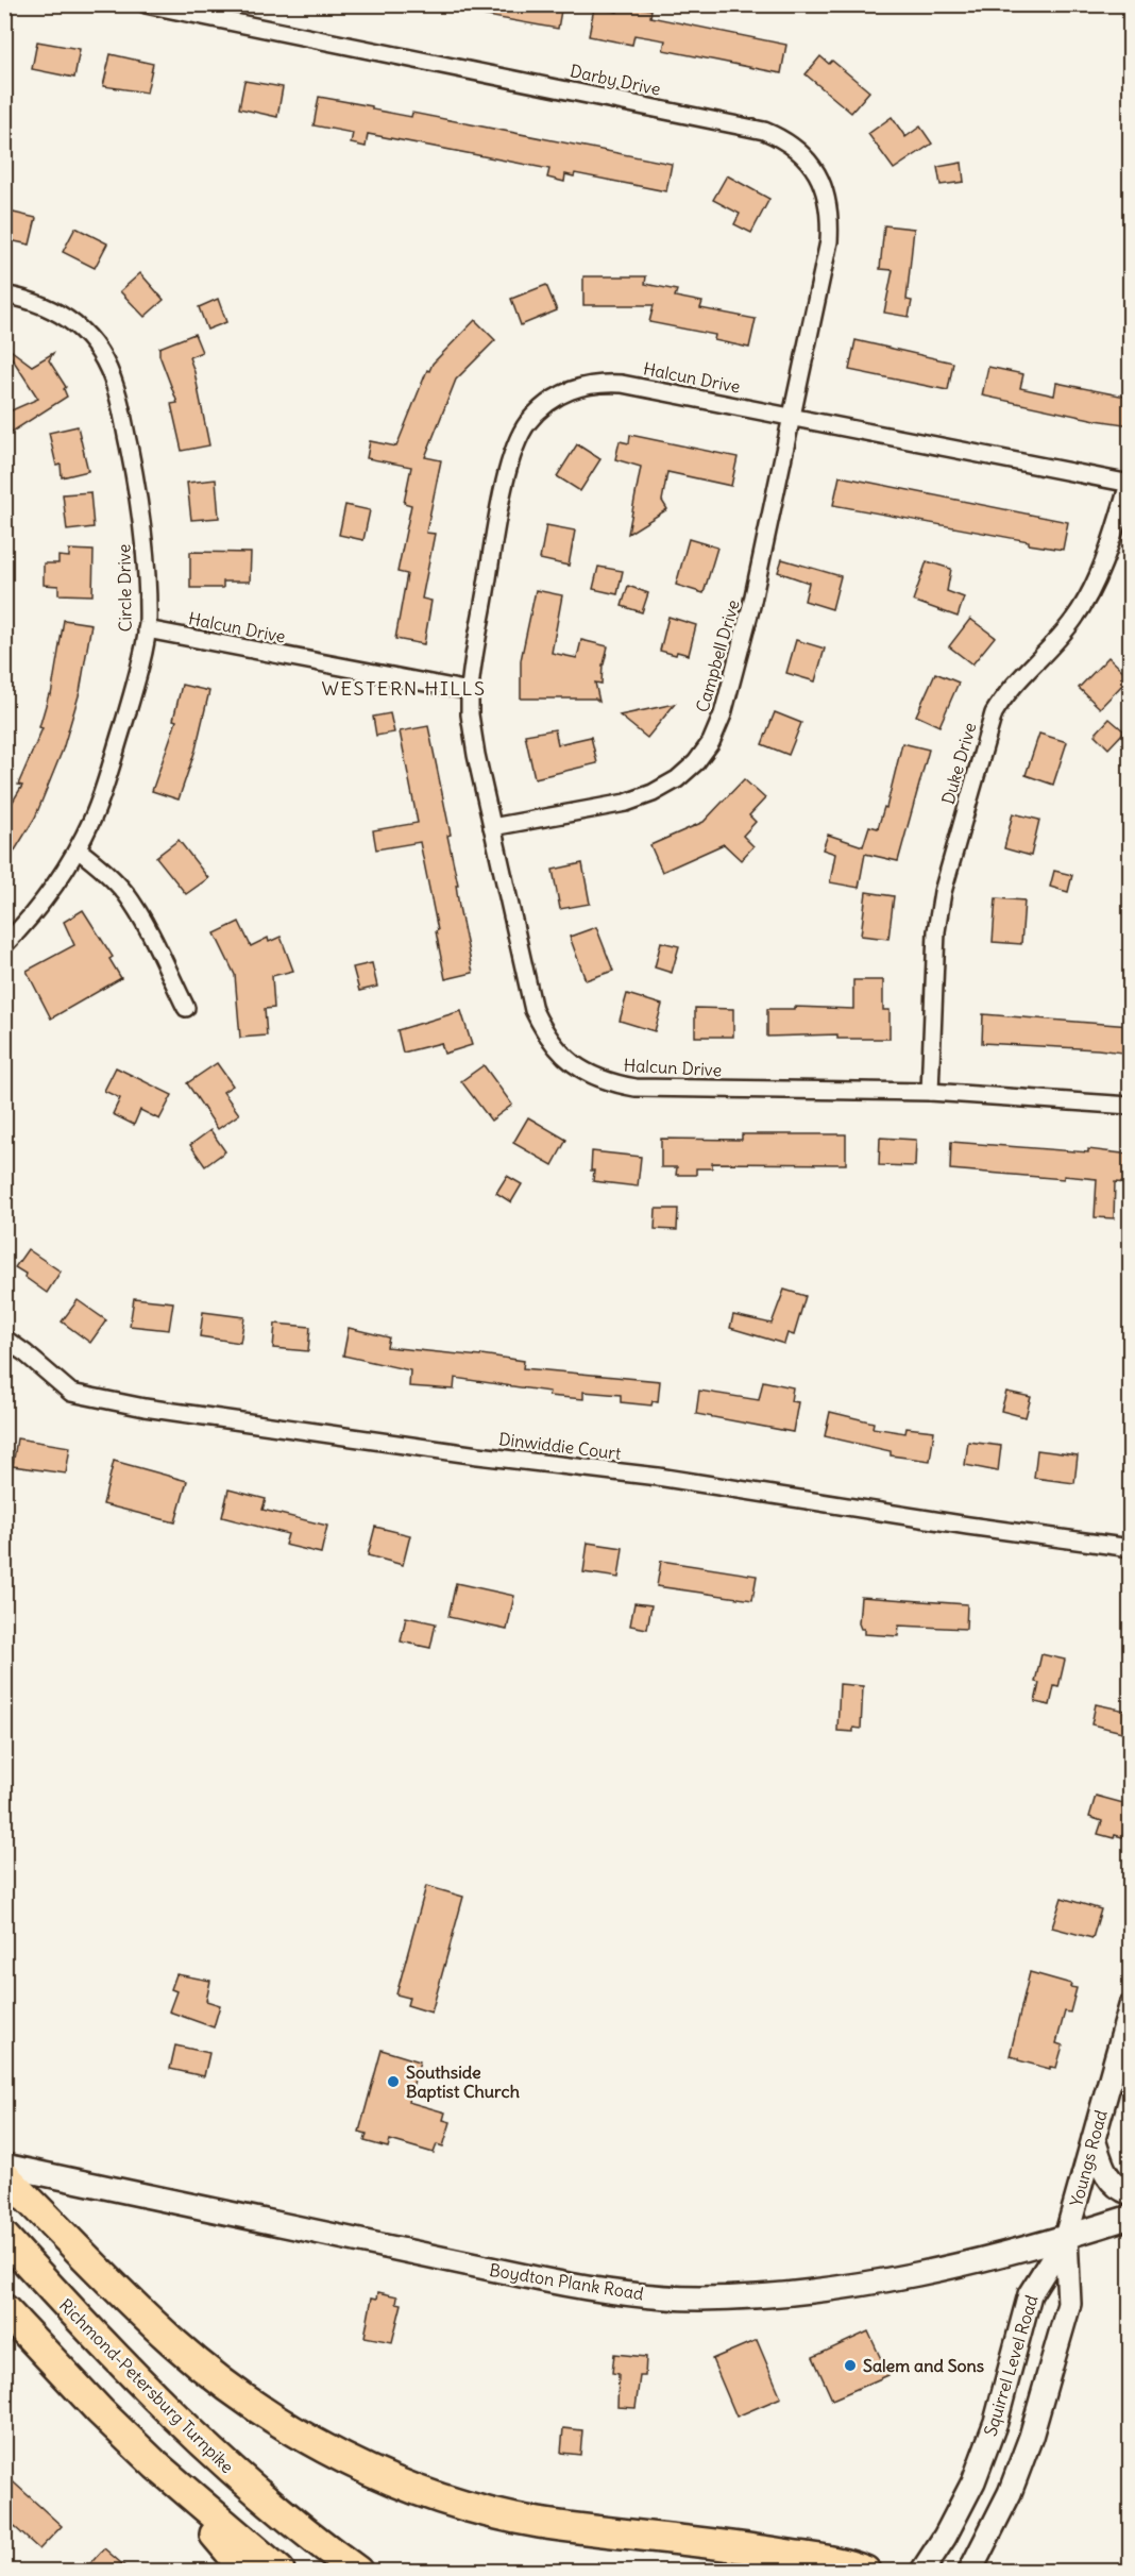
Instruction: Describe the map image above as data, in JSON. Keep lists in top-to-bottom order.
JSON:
{
  "streets": {
    "highway": ["Richmond-Petersburg Turnpike"],
    "main road": ["Youngs Road", "Boydton Plank Road", "Squirrel Level Road"],
    "street": [
      "Darby Drive",
      "Halcun Drive",
      "Circle Drive",
      "Campbell Drive",
      "Duke Drive",
      "Dinwiddie Court"
    ]
  },
  "crossings": [
    ["Darby Drive", "Halcun Drive"],
    ["Darby Drive", "Campbell Drive"],
    ["Halcun Drive", "Circle Drive"],
    ["Halcun Drive", "Campbell Drive"],
    ["Halcun Drive", "Duke Drive"],
    ["Youngs Road", "Boydton Plank Road"],
    ["Youngs Road", "Squirrel Level Road"],
    ["Boydton Plank Road", "Squirrel Level Road"]
  ],
  "districts": ["WESTERN HILLS"],
  "places": ["Southside Baptist Church", "Salem and Sons"]
}
